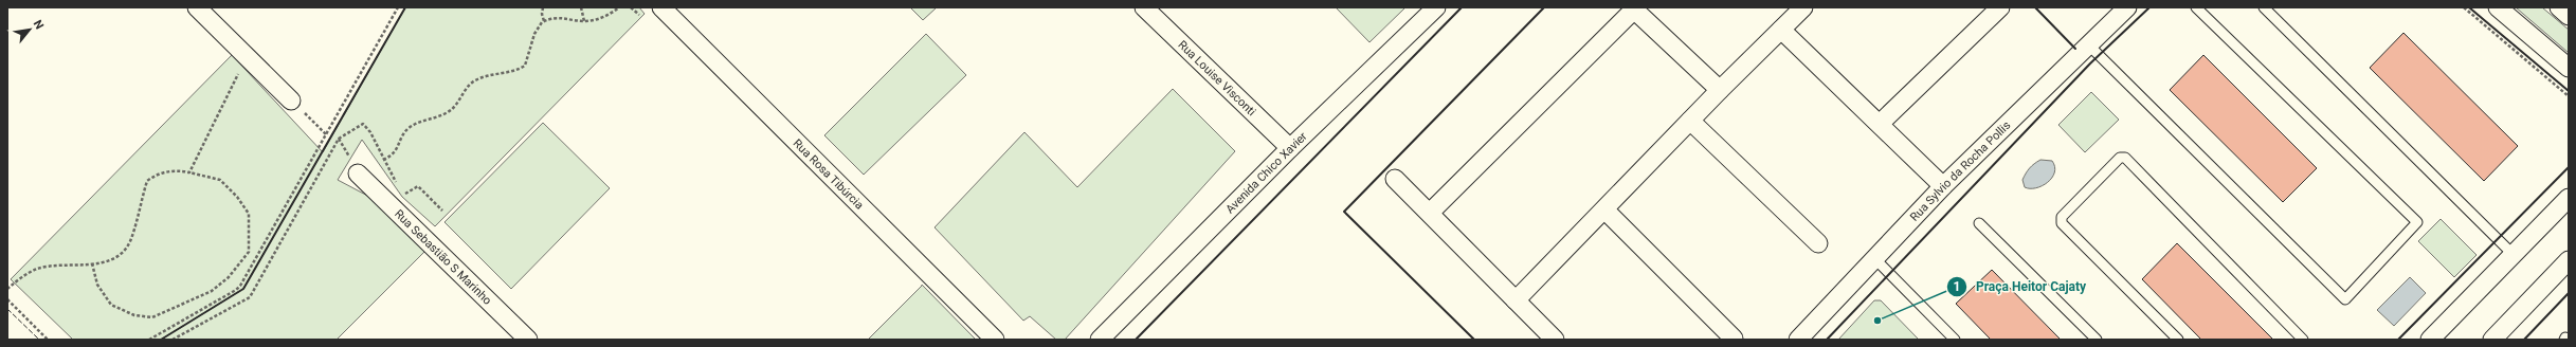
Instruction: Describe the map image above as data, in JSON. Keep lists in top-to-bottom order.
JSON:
{
  "streets": {
    "street": [
      "Rua Louise Visconti",
      "Rua Sylvio da Rocha Pollis",
      "Avenida Chico Xavier",
      "Rua Rosa Tibúrcia",
      "Rua Sebastião S Marinho"
    ]
  },
  "crossings": [
    ["Rua Louise Visconti", "Avenida Chico Xavier"]
  ],
  "places": ["Praça Heitor Cajaty"],
  "north": "top right"
}
